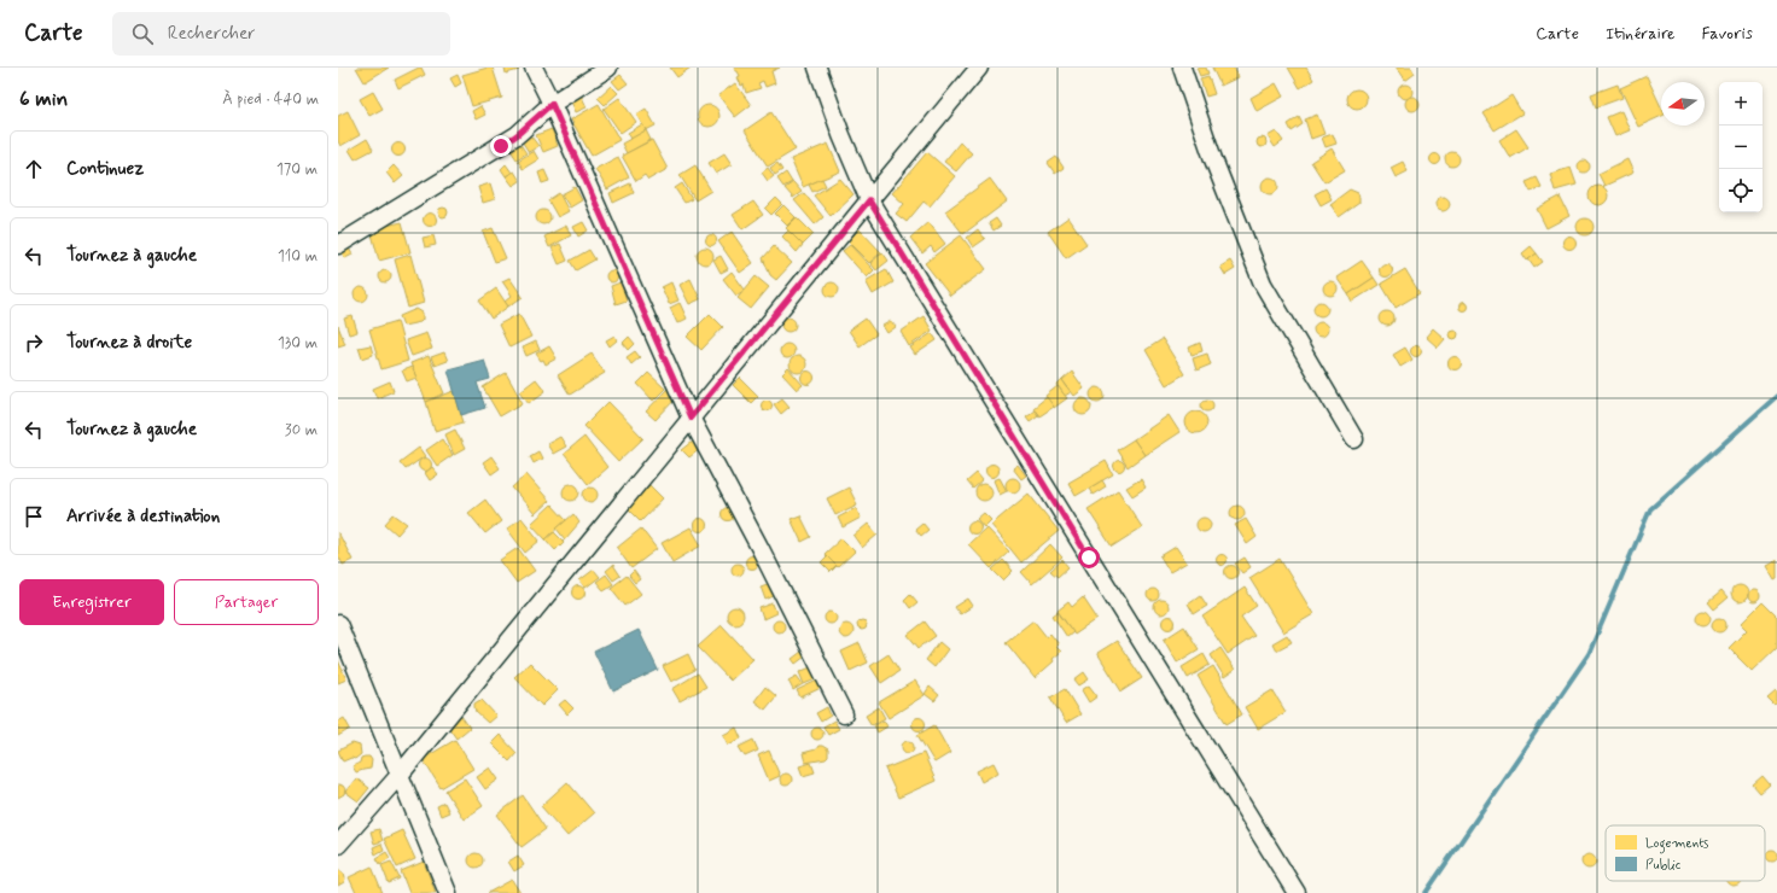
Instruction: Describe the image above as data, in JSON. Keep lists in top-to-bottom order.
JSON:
{
  "legend": ["Logements", "Public"],
  "north": "left",
  "page": {
    "header": "Carte",
    "search": "Rechercher",
    "nav": ["Carte", "Itinéraire", "Favoris"],
    "heading": ["6 min", "À pied · 440 m"],
    "map_buttons": ["+", "−"],
    "list": [
      ["Continuez", "170 m"],
      ["Tournez à gauche", "110 m"],
      ["Tournez à droite", "130 m"],
      ["Tournez à gauche", "30 m"],
      "Arrivée à destination"
    ],
    "buttons": ["Enregistrer", "Partager"]
  }
}
